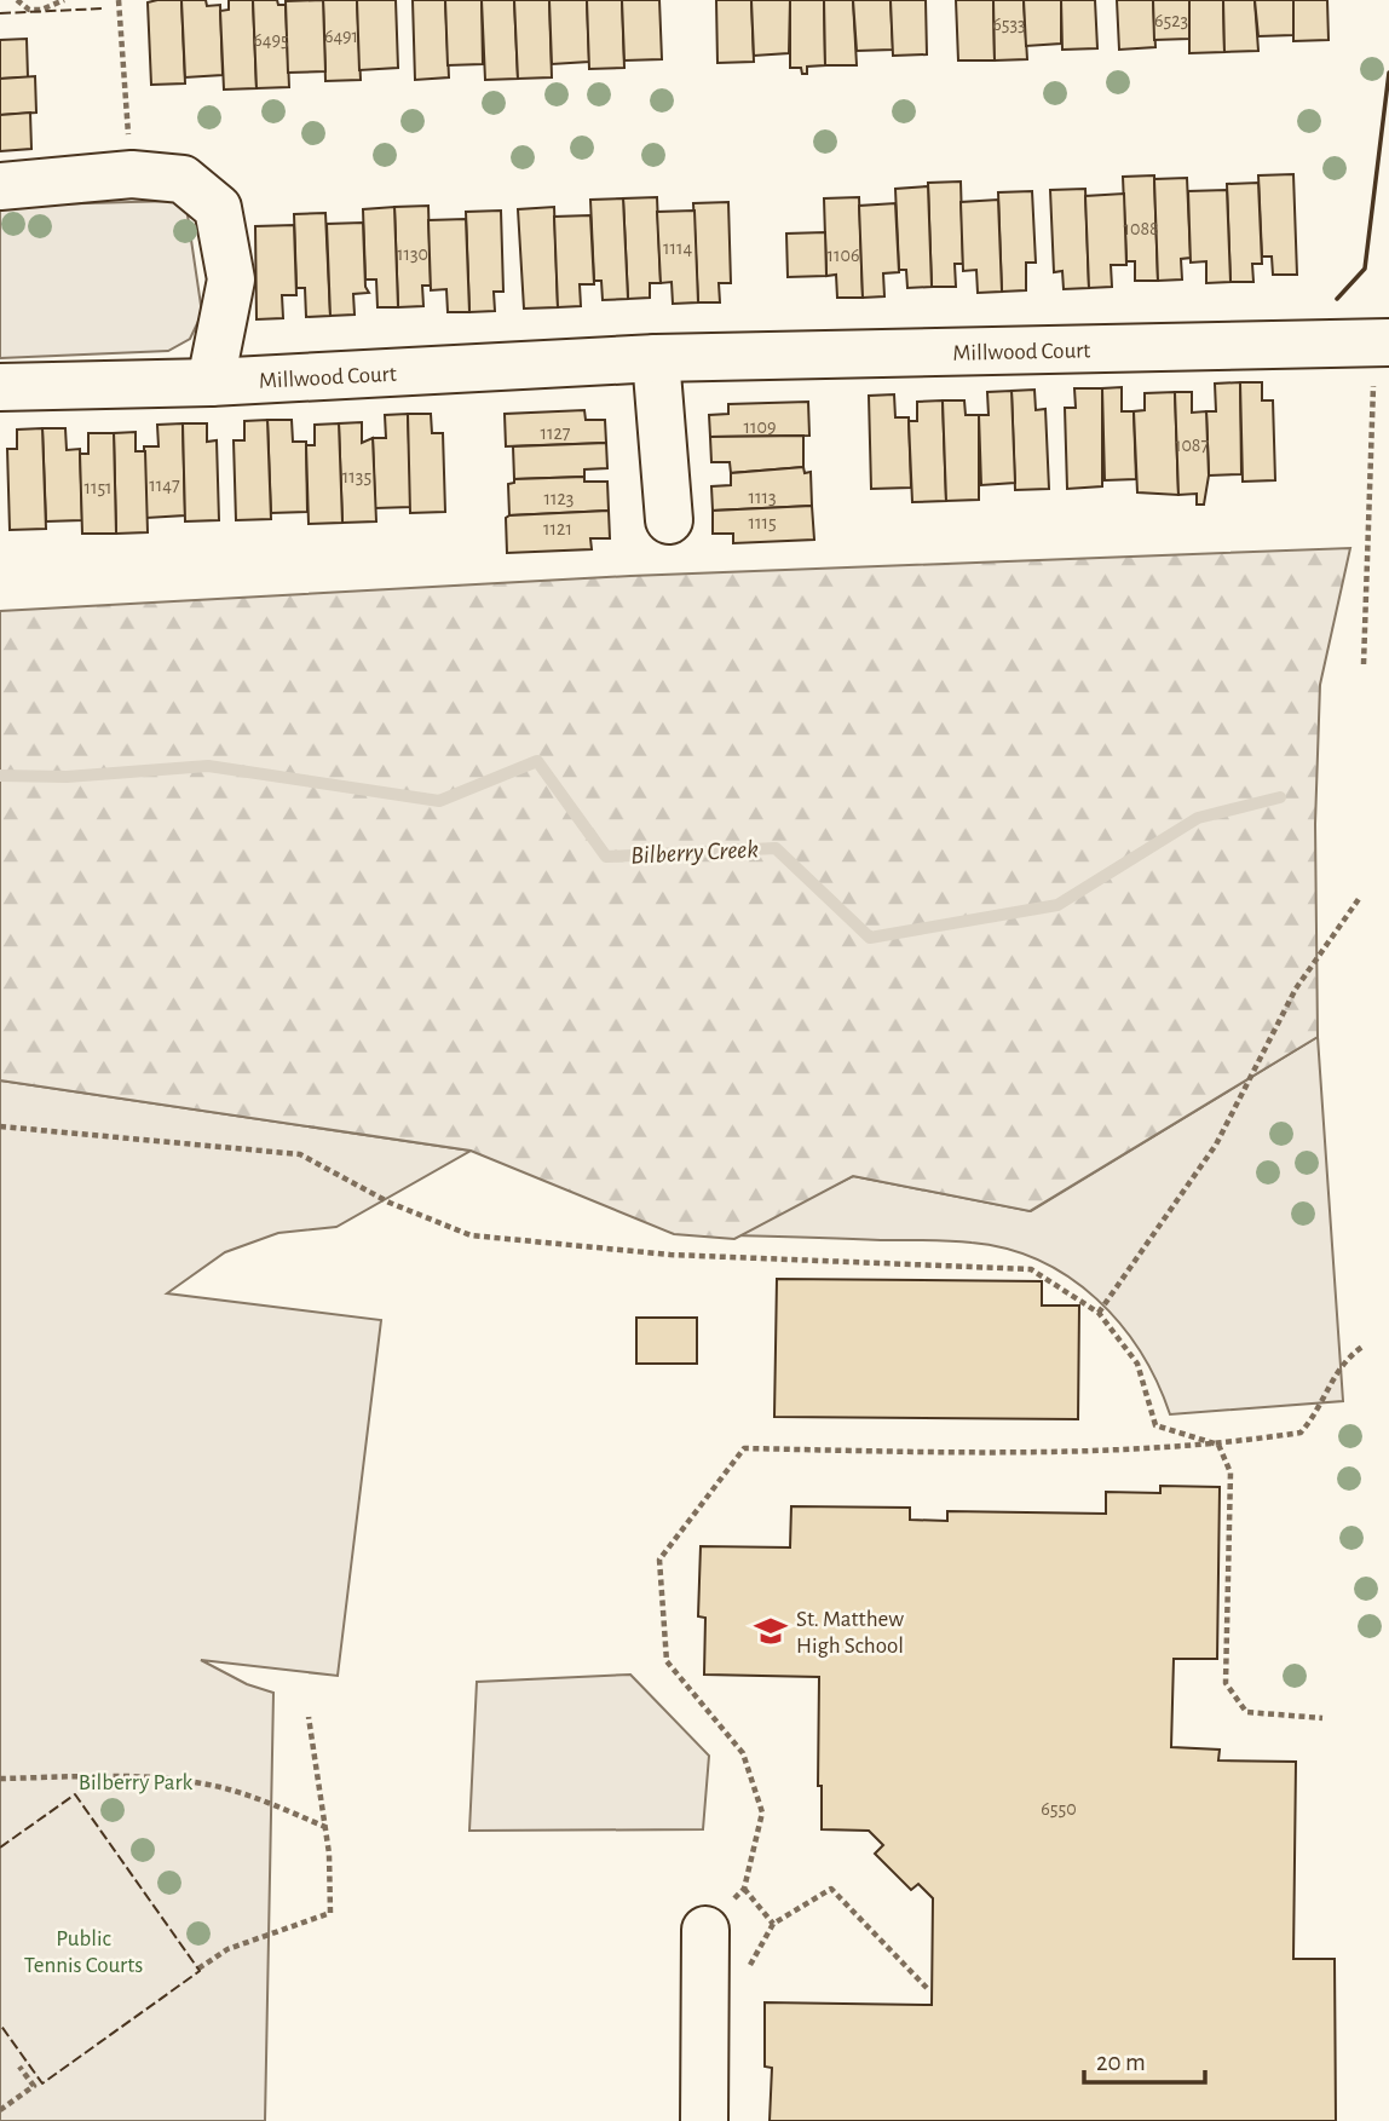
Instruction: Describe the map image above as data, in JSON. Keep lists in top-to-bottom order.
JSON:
{
  "streets": {
    "street": ["Millwood Court"]
  },
  "water": ["Bilberry Creek"],
  "parks": ["Bilberry Park", "Public Tennis Courts"],
  "places": {
    "school or university": ["St. Matthew High School"]
  },
  "house_numbers": [
    "6523",
    "6533",
    "6491",
    "6495",
    "1088",
    "1114",
    "1130",
    "1106",
    "1109",
    "1127",
    "1087",
    "1135",
    "1147",
    "1151",
    "1113",
    "1123",
    "1115",
    "1121",
    "6550"
  ],
  "scale_bar": "20 m"
}
